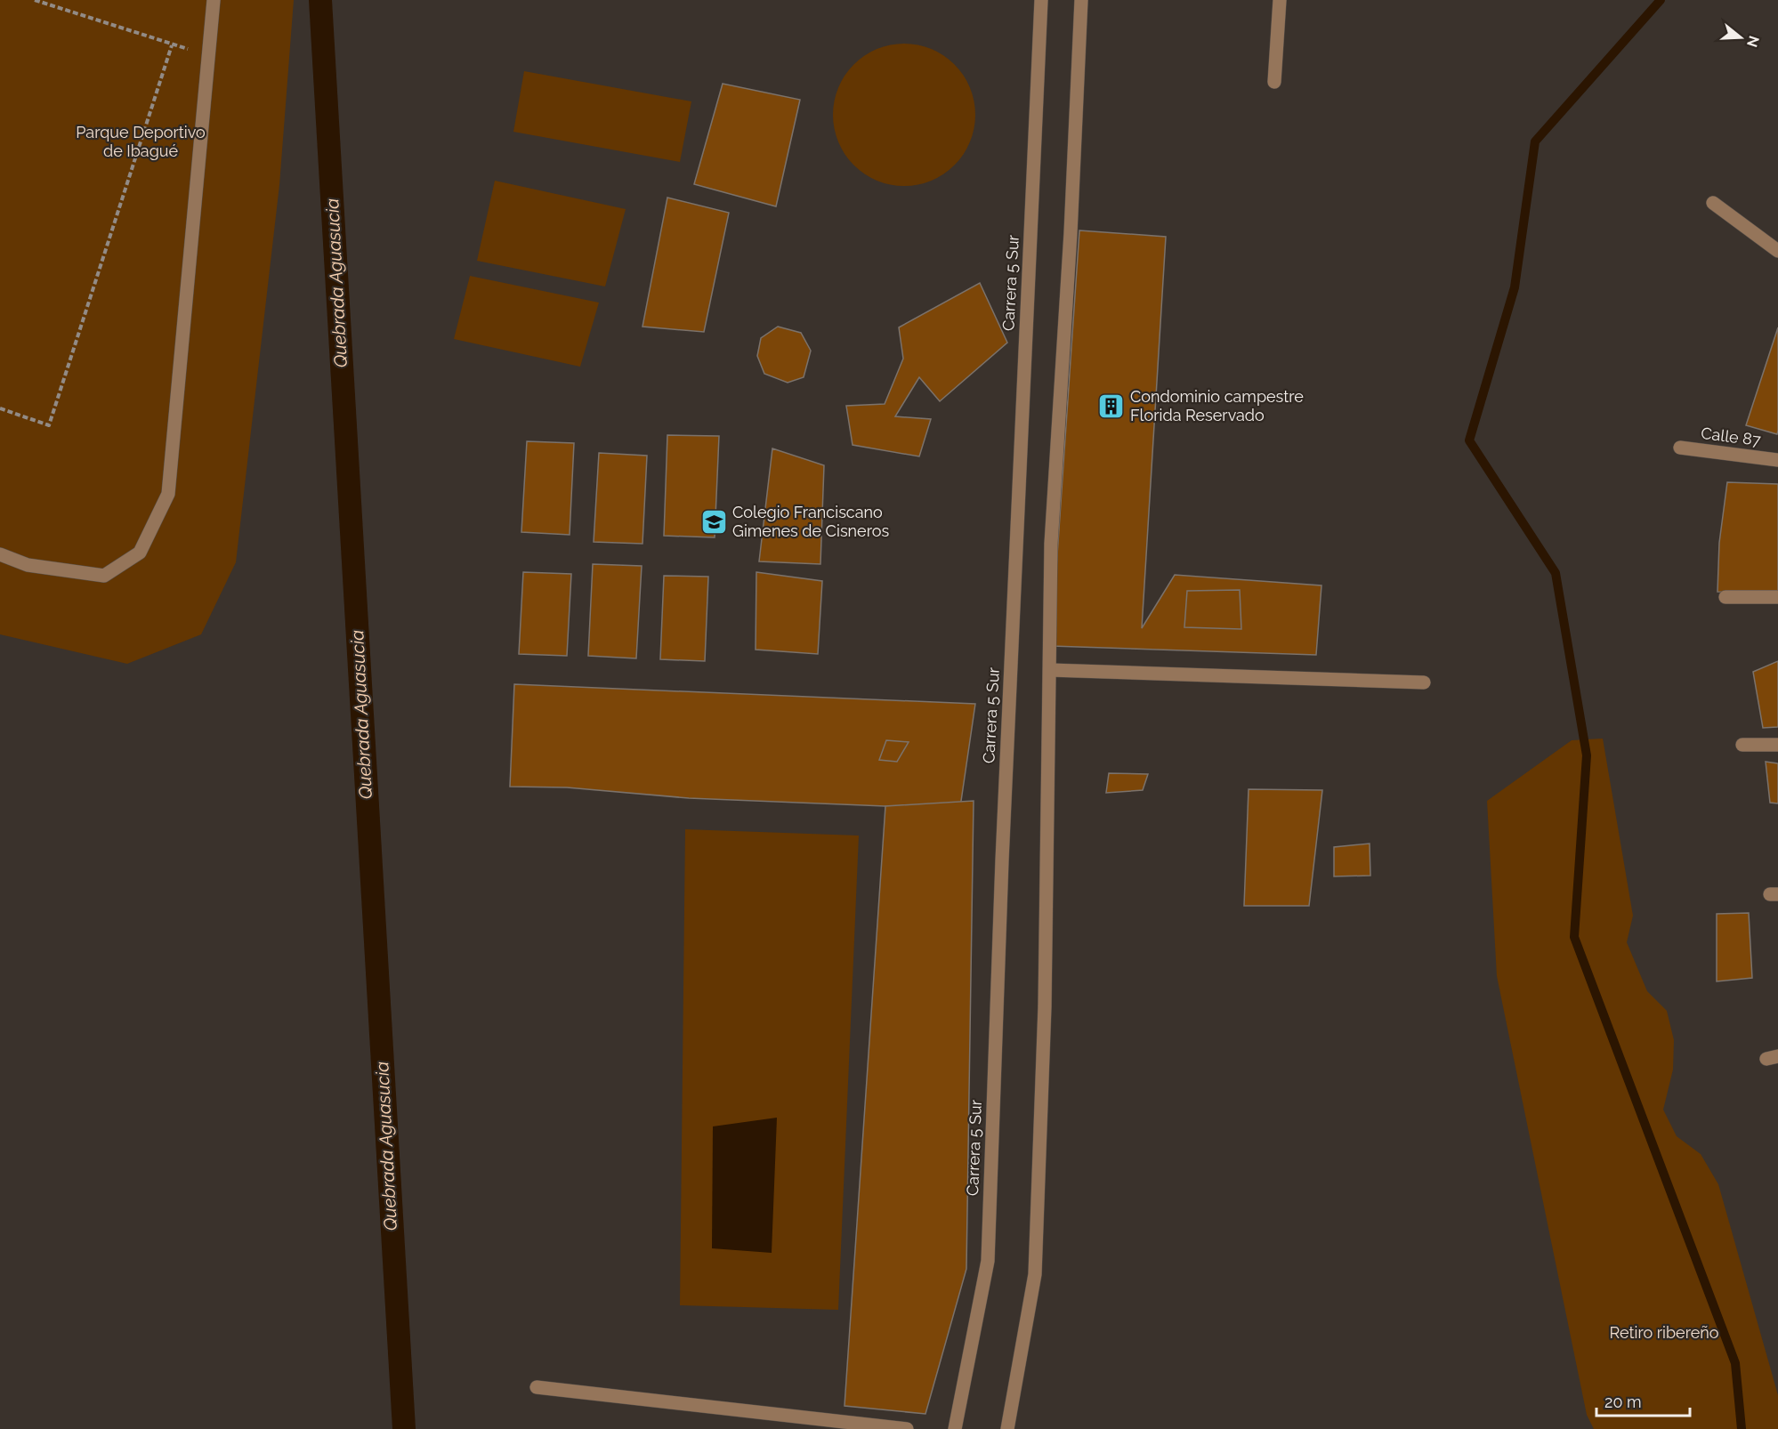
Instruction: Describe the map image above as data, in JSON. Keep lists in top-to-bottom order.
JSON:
{
  "streets": {
    "street": ["Carrera 5 Sur", "Calle 87"]
  },
  "water": ["Quebrada Aguasucia"],
  "parks": ["Parque Deportivo de Ibagué", "Retiro ribereño"],
  "places": {
    "building": ["Condominio campestre Florida Reservado"],
    "school or university": ["Colegio Franciscano Gimenes de Cisneros"]
  },
  "scale_bar": "20 m",
  "north": "right"
}
